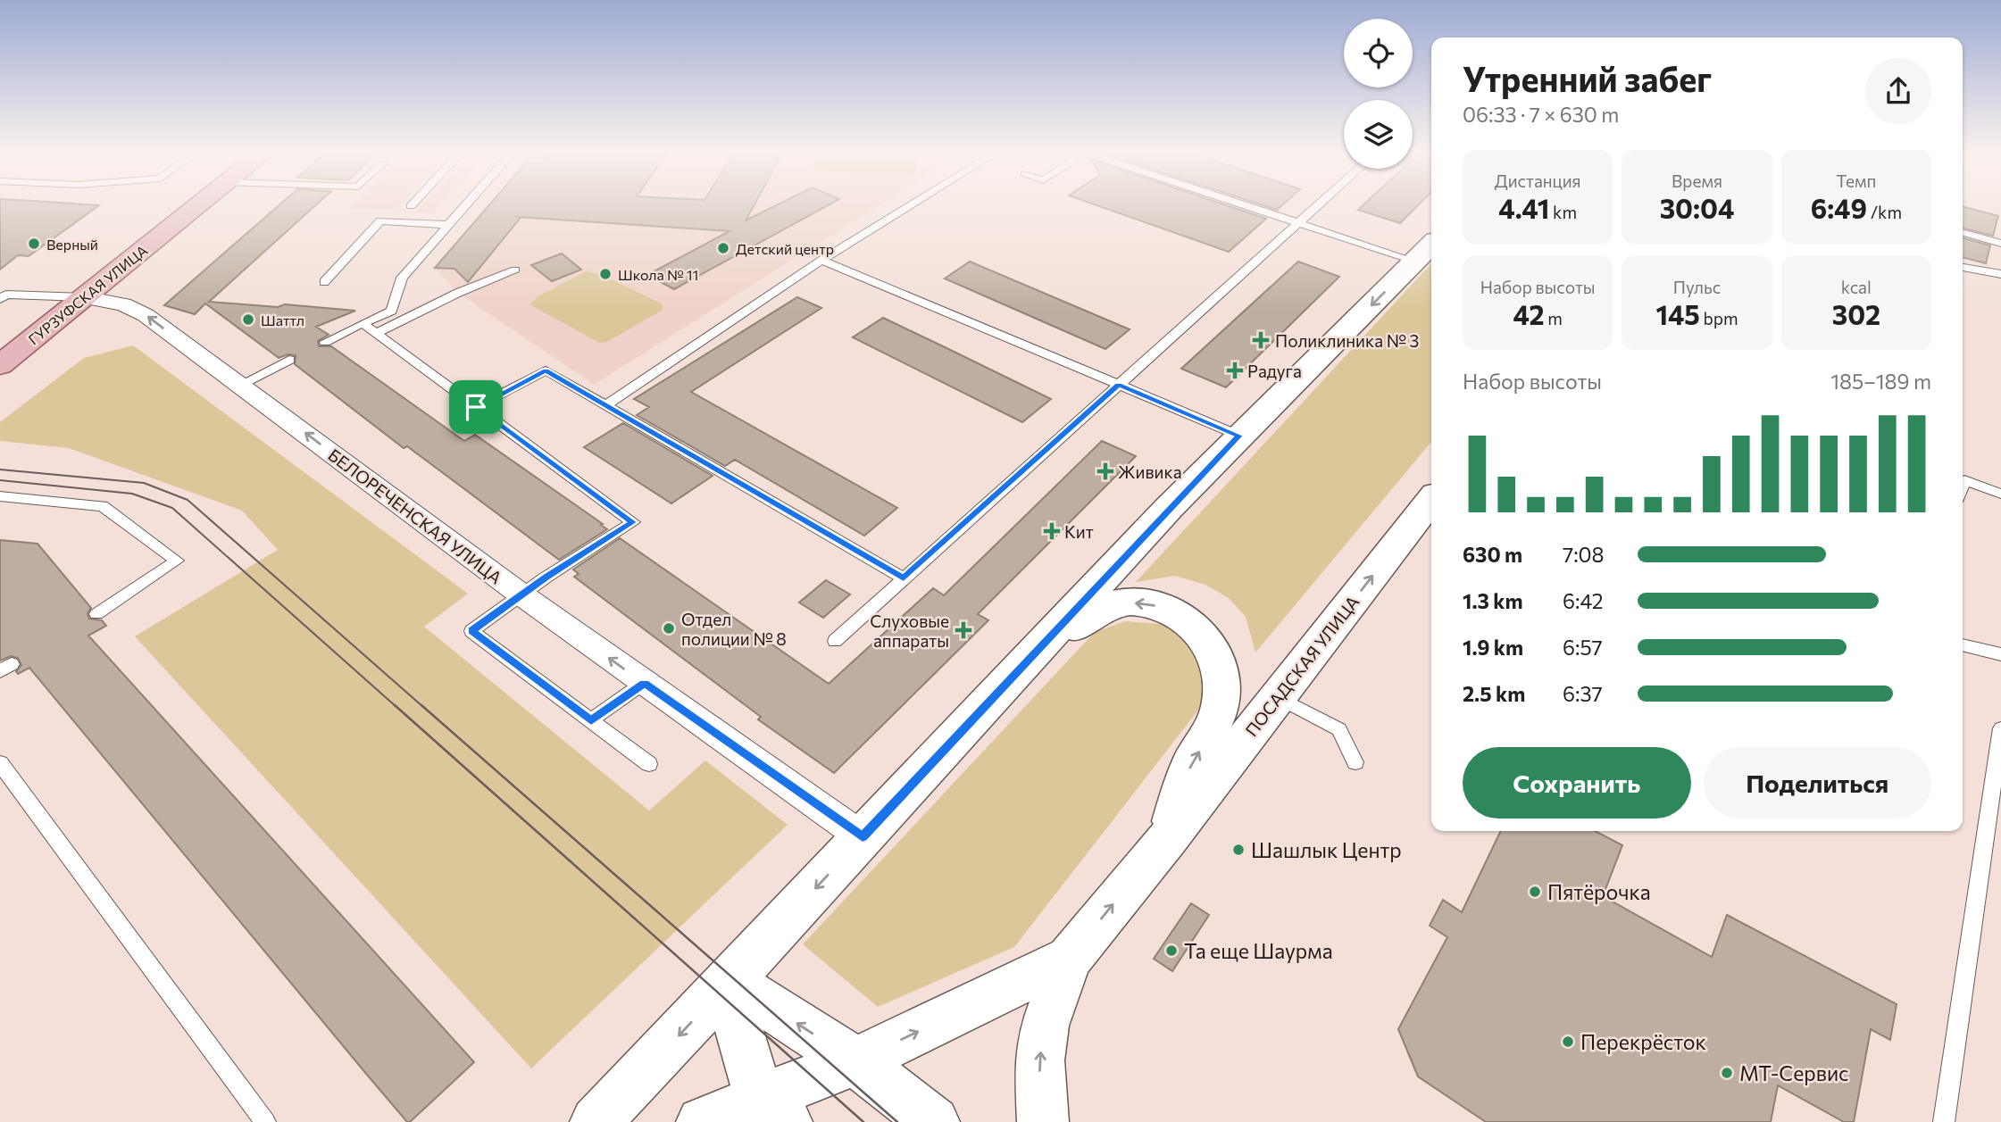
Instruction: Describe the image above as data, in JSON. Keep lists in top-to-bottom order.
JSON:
{
  "streets": {
    "main road": ["ГУРЗУФСКАЯ УЛИЦА"],
    "street": ["БЕЛОРЕЧЕНСКАЯ УЛИЦА", "ПОСАДСКАЯ УЛИЦА"]
  },
  "crossings": [
    ["ГУРЗУФСКАЯ УЛИЦА", "БЕЛОРЕЧЕНСКАЯ УЛИЦА"],
    ["БЕЛОРЕЧЕНСКАЯ УЛИЦА", "ПОСАДСКАЯ УЛИЦА"]
  ],
  "one_way": ["БЕЛОРЕЧЕНСКАЯ УЛИЦА"],
  "places": {
    "other": [
      "Верный",
      "Детский центр",
      "Школа № 11",
      "Шаттл",
      "Отдел полиции № 8",
      "Шашлык Центр",
      "Пятёрочка",
      "Та еще Шаурма",
      "Перекрёсток",
      "МТ-Сервис"
    ],
    "health": [
      "Поликлиника № 3",
      "Радуга",
      "Живика",
      "Кит",
      "Слуховые аппараты"
    ]
  },
  "page": {
    "heading": ["Утренний забег", "06:33 · 7 × 630 m"],
    "stats": [
      ["Дистанция", "4.41 km"],
      ["Время", "30:04"],
      ["Темп", "6:49 /km"],
      ["Набор высоты", "42 m"],
      ["Пульс", "145 bpm"],
      ["kcal", "302"]
    ],
    "chart": ["Набор высоты", "185–189 m"],
    "list": [
      {
        "name": "630 m",
        "note": "7:08"
      },
      {
        "name": "1.3 km",
        "note": "6:42"
      },
      {
        "name": "1.9 km",
        "note": "6:57"
      },
      {
        "name": "2.5 km",
        "note": "6:37"
      }
    ],
    "buttons": ["Сохранить", "Поделиться"]
  }
}
